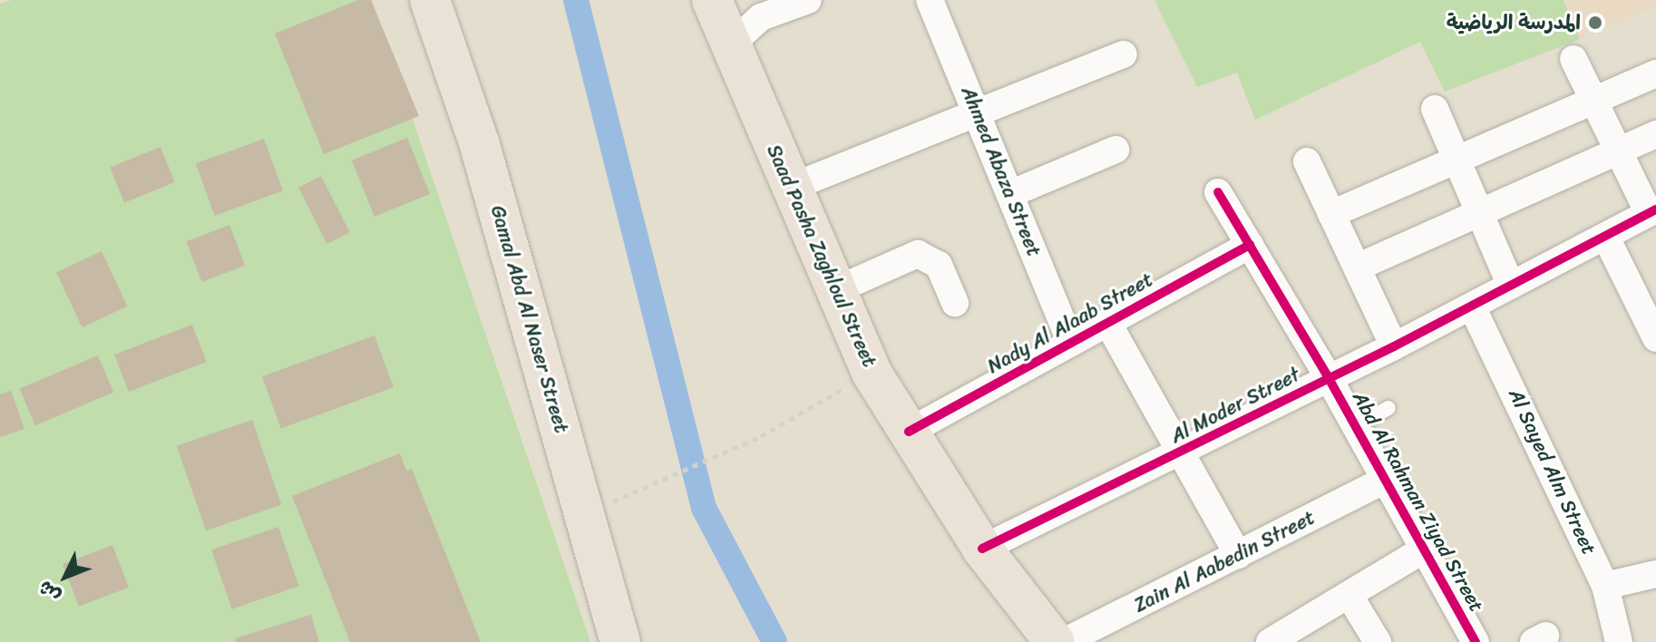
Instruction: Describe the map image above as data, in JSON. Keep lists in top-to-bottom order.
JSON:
{
  "streets": {
    "highway": ["Saad Pasha Zaghloul Street", "Gamal Abd Al Naser Street"],
    "street": [
      "Ahmed Abaza Street",
      "Nady Al Alaab Street",
      "Al Moder Street",
      "Al Sayed Alm Street",
      "Abd Al Rahman Ziyad Street",
      "Zain Al Aabedin Street"
    ]
  },
  "crossings": [
    ["Ahmed Abaza Street", "Nady Al Alaab Street"],
    ["Saad Pasha Zaghloul Street", "Nady Al Alaab Street"],
    ["Saad Pasha Zaghloul Street", "Al Moder Street"],
    ["Nady Al Alaab Street", "Abd Al Rahman Ziyad Street"],
    ["Al Moder Street", "Al Sayed Alm Street"],
    ["Al Moder Street", "Abd Al Rahman Ziyad Street"],
    ["Abd Al Rahman Ziyad Street", "Zain Al Aabedin Street"]
  ],
  "places": ["المدرسة الرياضية"],
  "north": "bottom left"
}
